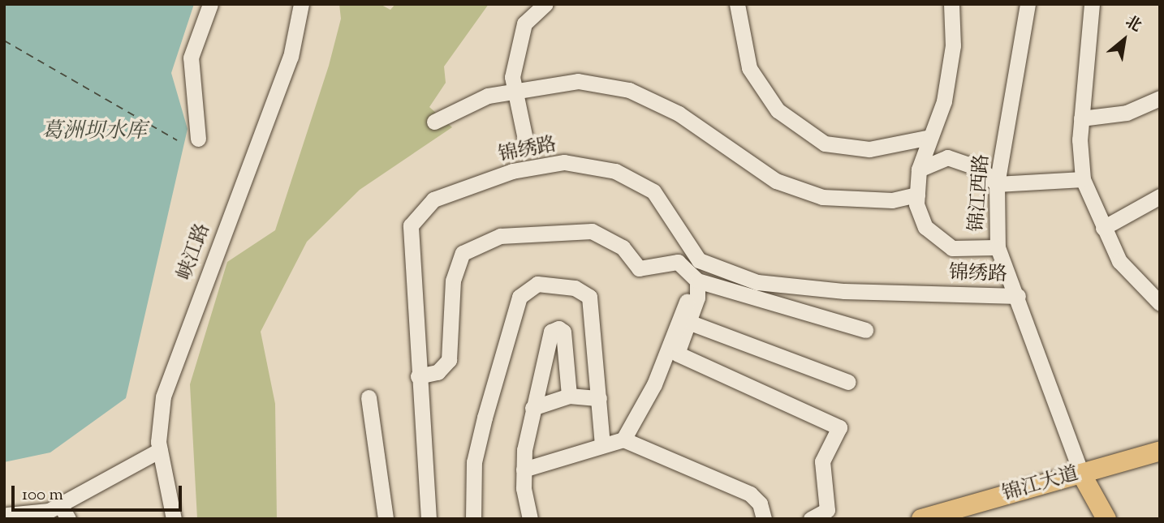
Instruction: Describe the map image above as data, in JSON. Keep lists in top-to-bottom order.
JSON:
{
  "streets": {
    "main road": ["锦江大道"],
    "street": ["锦绣路", "锦江西路", "峡江路"]
  },
  "crossings": [
    ["锦绣路", "锦江西路"],
    ["锦江西路", "锦江大道"]
  ],
  "water": ["葛洲坝水库"],
  "scale_bar": "100 m",
  "north": "top right"
}
